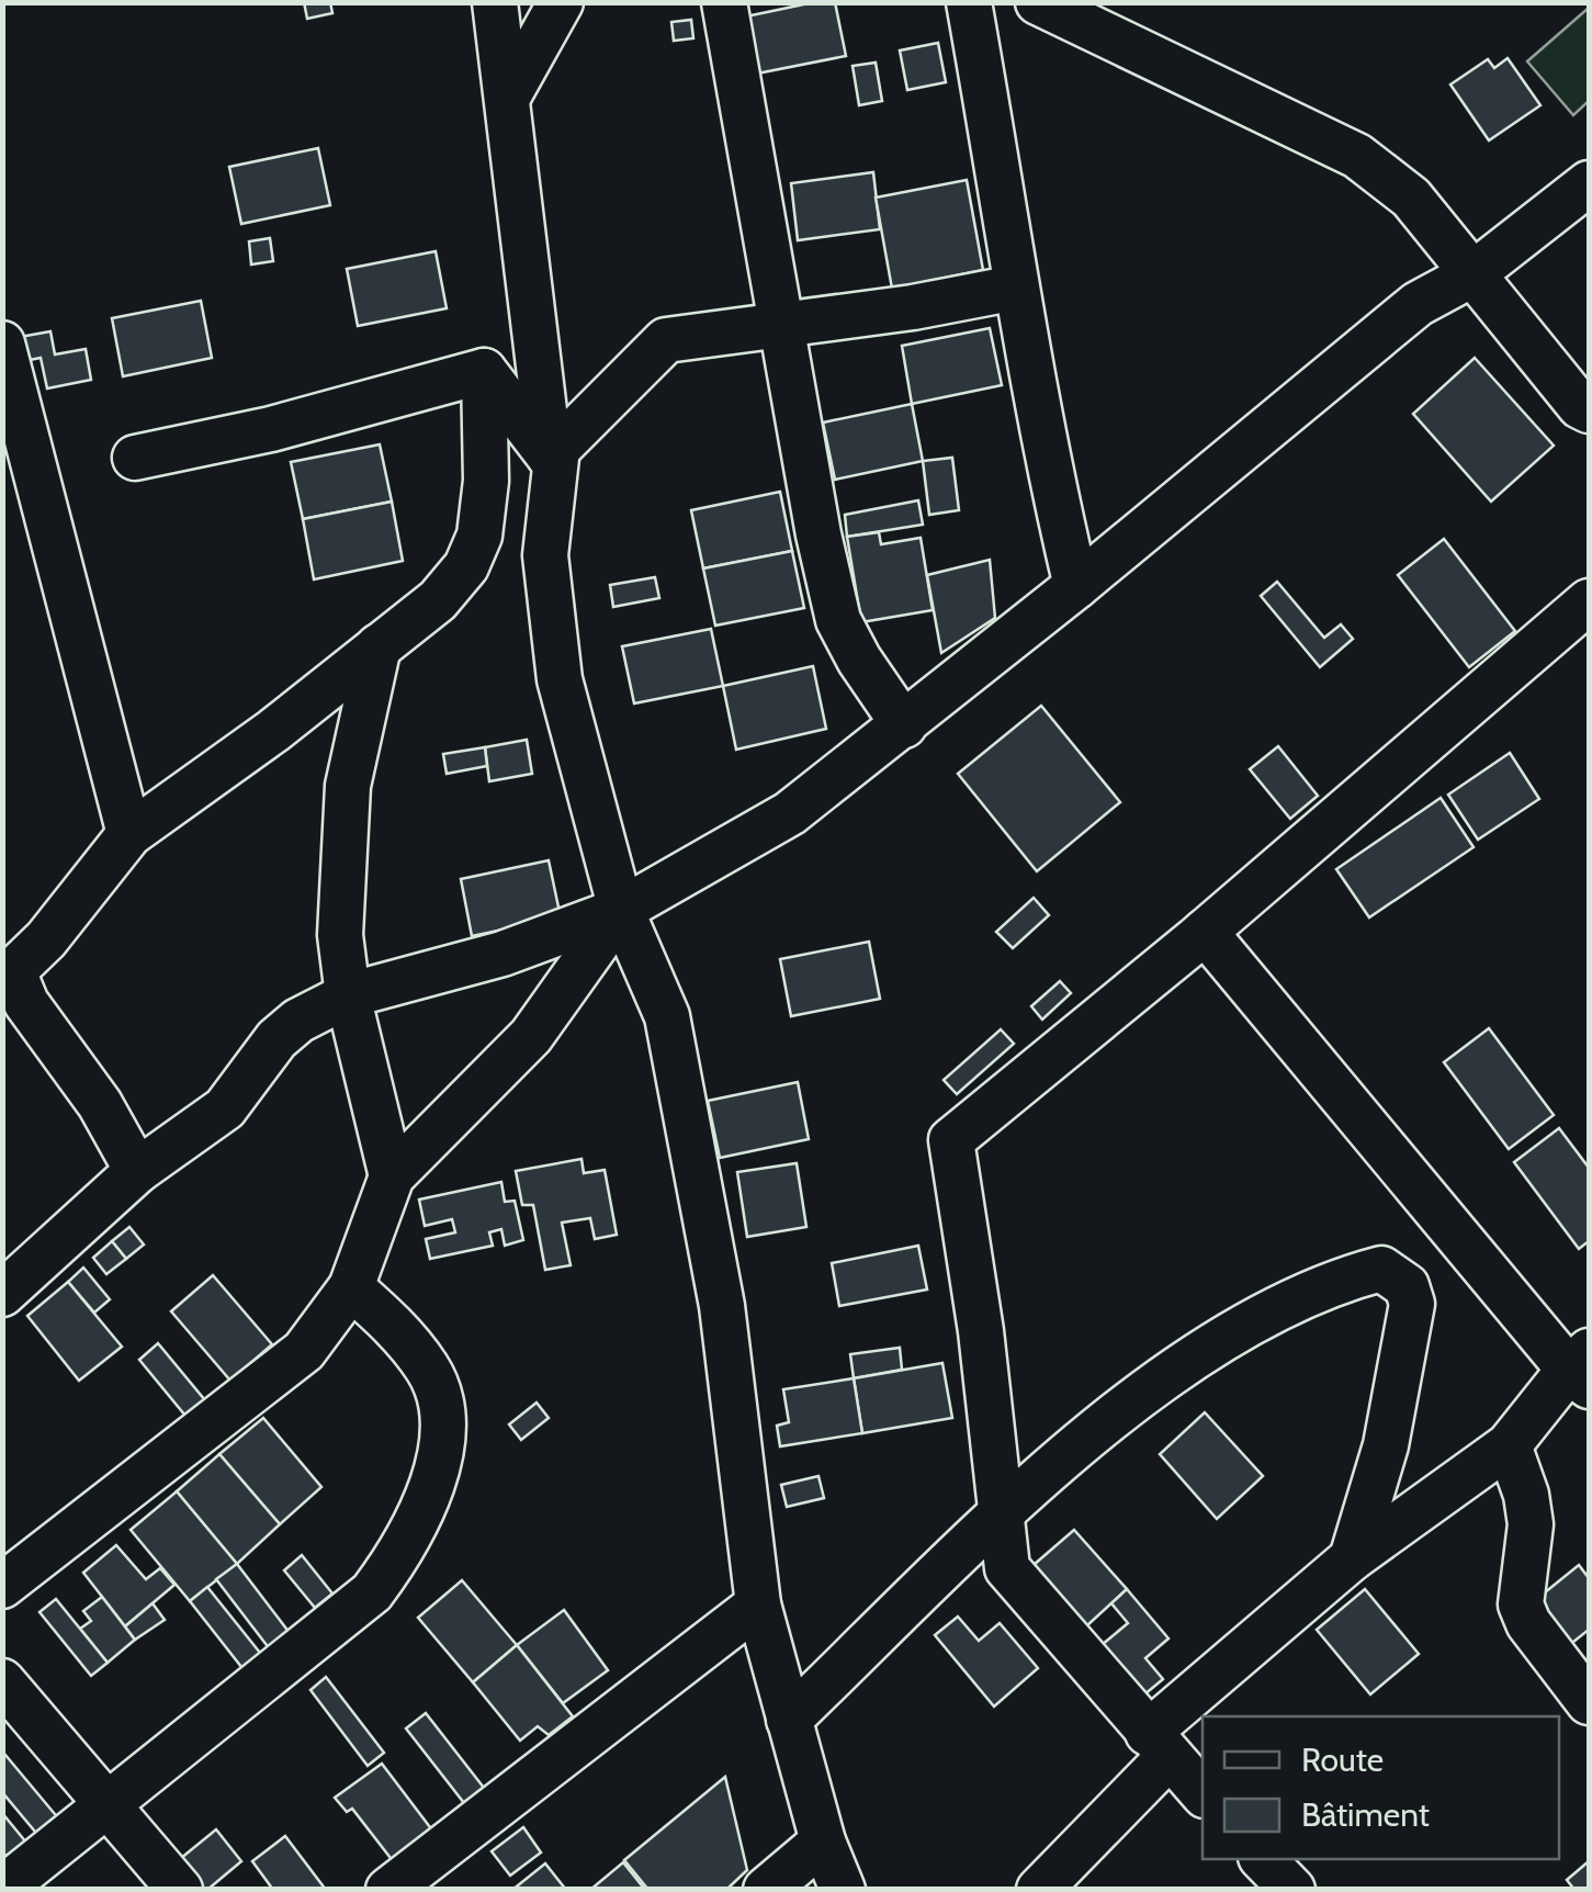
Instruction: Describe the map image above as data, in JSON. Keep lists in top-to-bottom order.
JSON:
{
  "legend": ["Route", "Bâtiment"]
}
